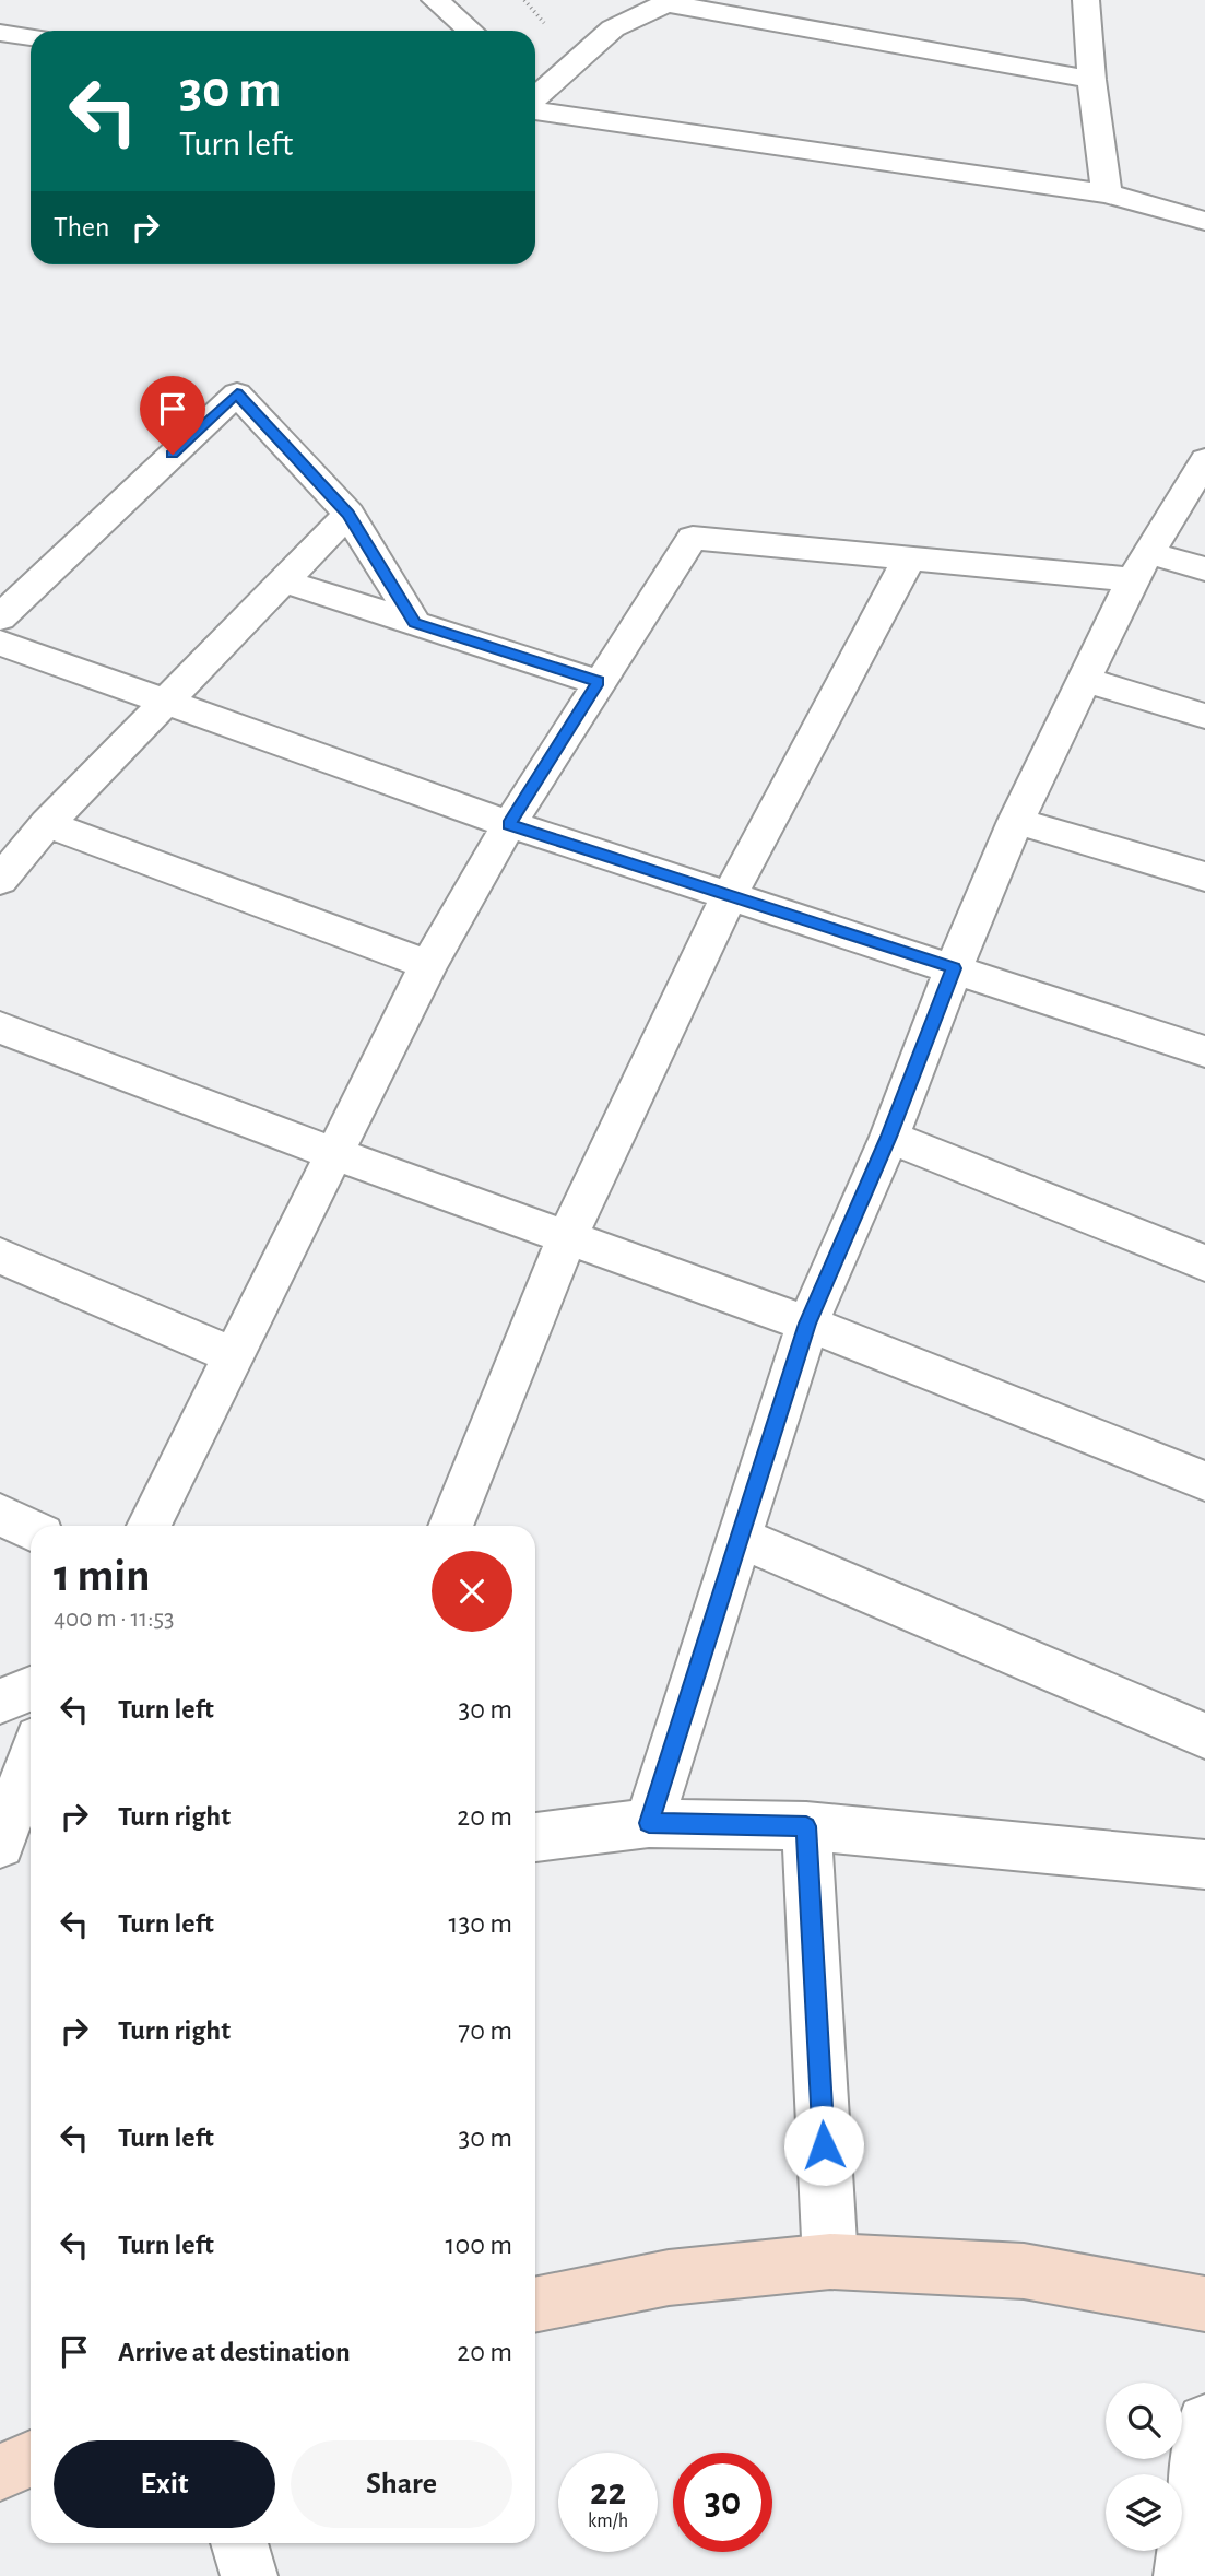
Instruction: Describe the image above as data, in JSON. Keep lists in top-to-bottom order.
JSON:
{
  "page": {
    "turn": ["30 m", "Turn left"],
    "then": "Then",
    "heading": ["1 min", "400 m · 11:53"],
    "list": [
      {
        "name": "Turn left",
        "value": "30 m"
      },
      {
        "name": "Turn right",
        "value": "20 m"
      },
      {
        "name": "Turn left",
        "value": "130 m"
      },
      {
        "name": "Turn right",
        "value": "70 m"
      },
      {
        "name": "Turn left",
        "value": "30 m"
      },
      {
        "name": "Turn left",
        "value": "100 m"
      },
      {
        "name": "Arrive at destination",
        "value": "20 m"
      }
    ],
    "buttons": ["Exit", "Share"],
    "speed": "22 km/h",
    "limit": "30"
  }
}
